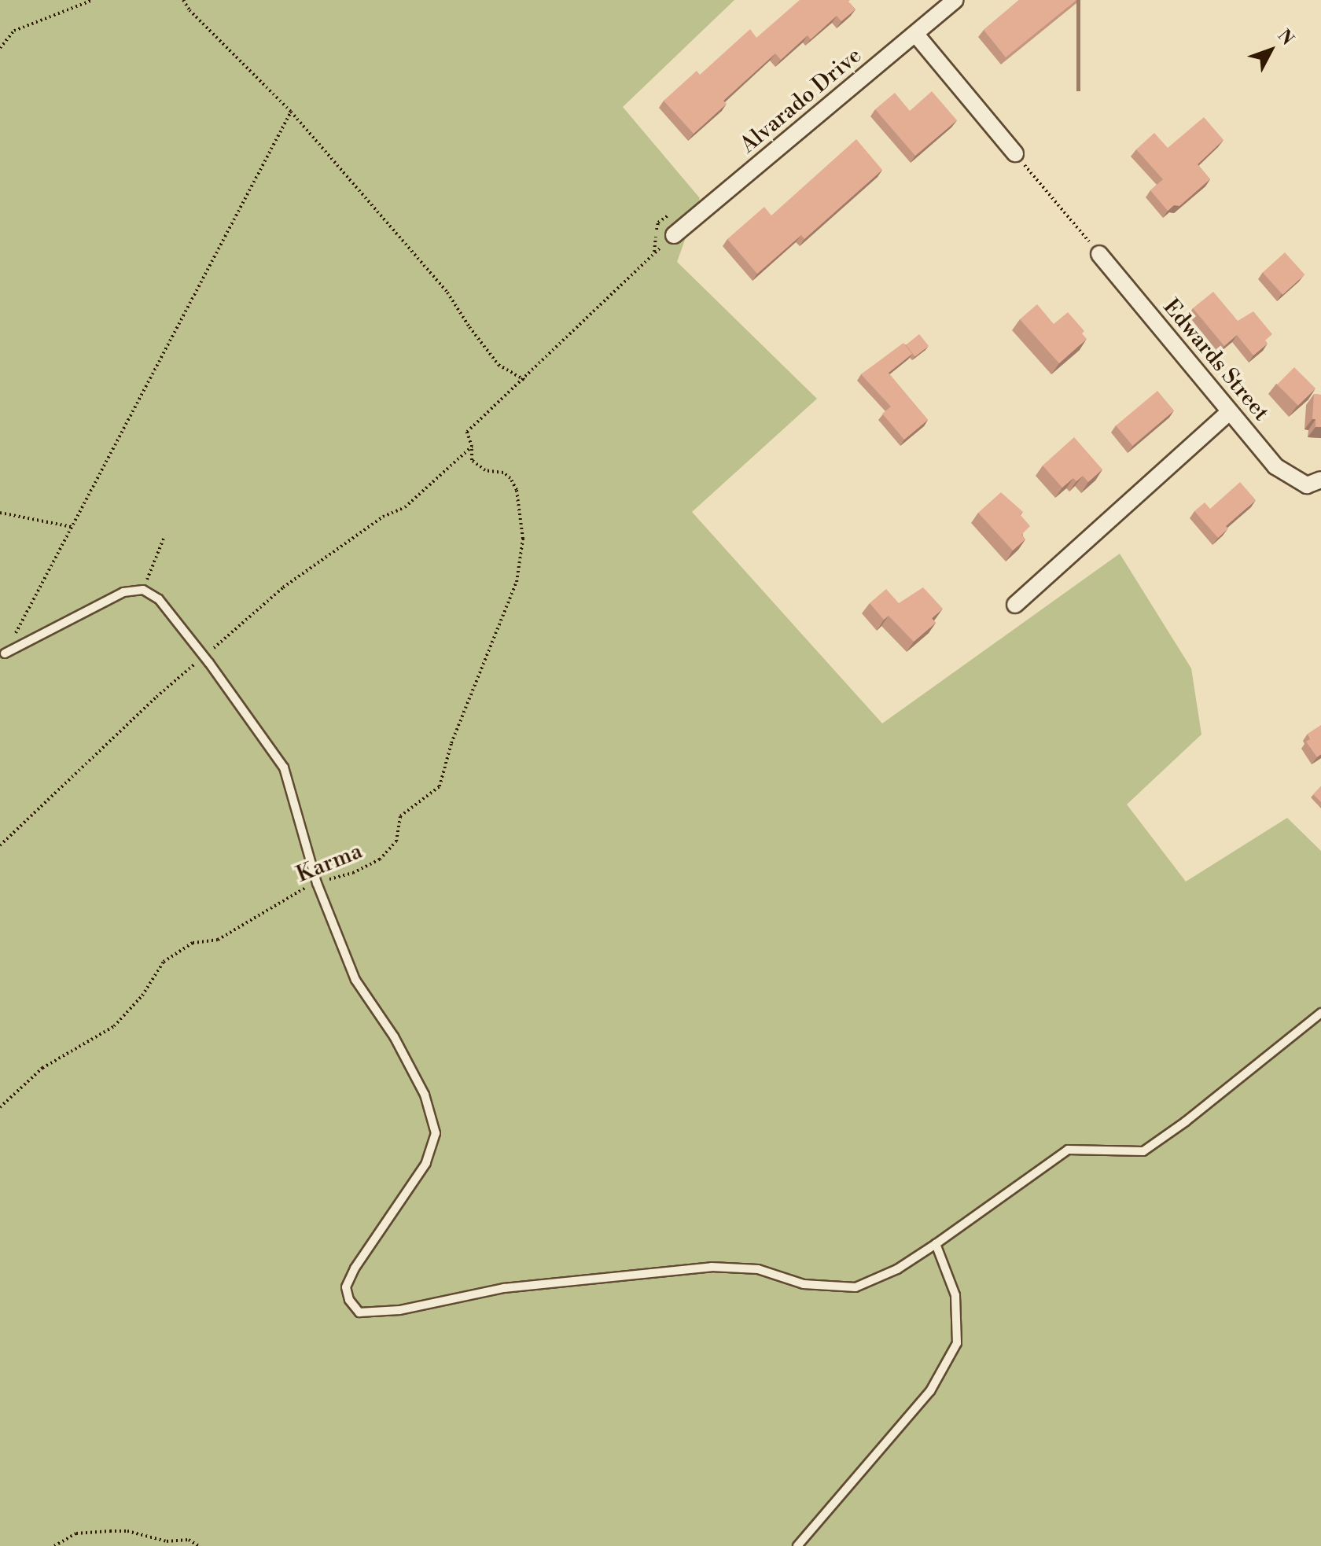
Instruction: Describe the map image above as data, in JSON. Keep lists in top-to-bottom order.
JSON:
{
  "streets": {
    "street": ["Alvarado Drive", "Edwards Street"],
    "path": ["Karma"]
  },
  "north": "top right"
}
